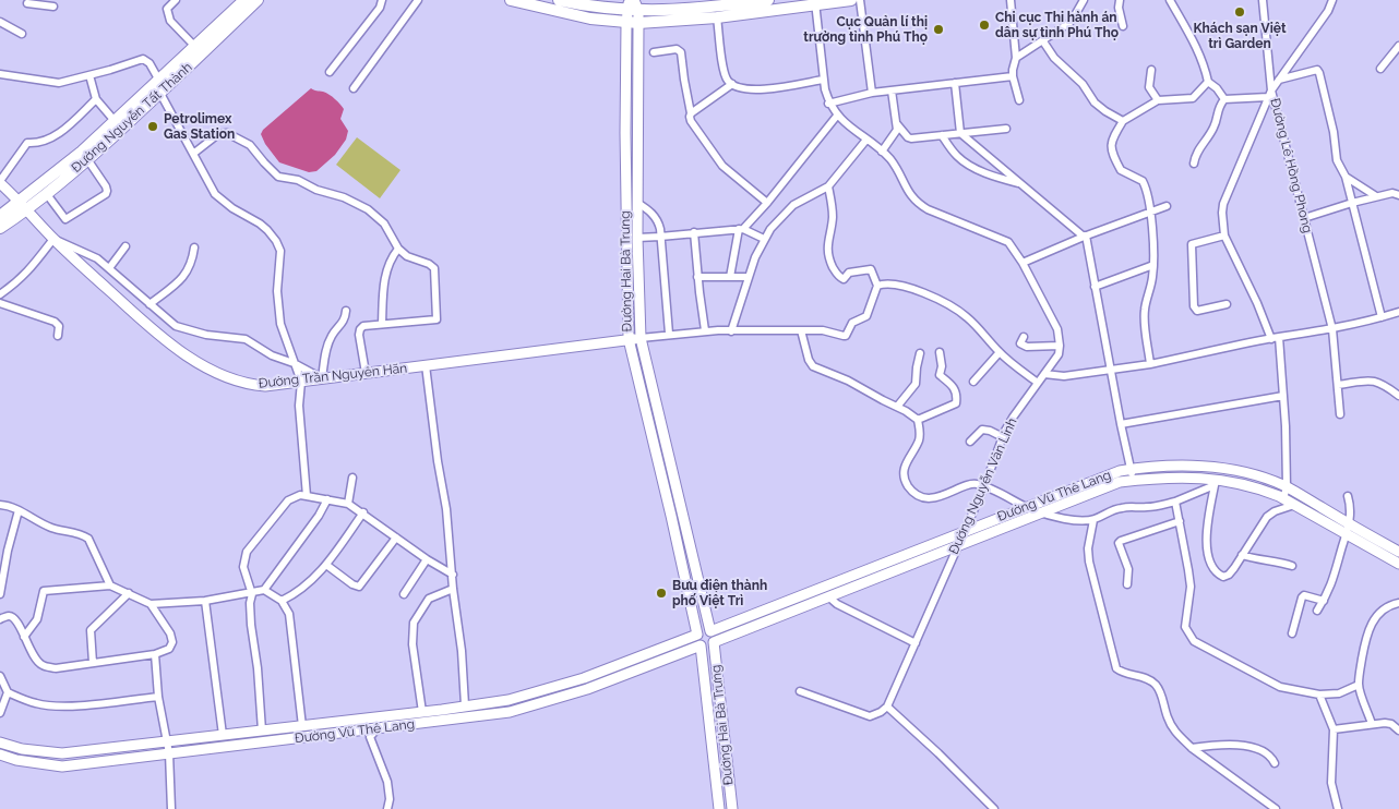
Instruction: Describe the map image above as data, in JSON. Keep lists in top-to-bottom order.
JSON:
{
  "streets": {
    "main road": ["Đường Nguyễn Tất Thành"],
    "street": [
      "Đường Lê Hồng Phong",
      "Đường Hai Bà Trưng",
      "Đường Trần Nguyên Hãn",
      "Đường Nguyễn Văn Linh",
      "Đường Vũ Thê Lang"
    ]
  },
  "crossings": [
    ["Đường Nguyễn Tất Thành", "Đường Trần Nguyên Hãn"],
    ["Đường Hai Bà Trưng", "Đường Trần Nguyên Hãn"],
    ["Đường Hai Bà Trưng", "Đường Vũ Thê Lang"],
    ["Đường Nguyễn Văn Linh", "Đường Vũ Thê Lang"]
  ],
  "places": [
    "Khách sạn Việt trì Garden",
    "Chi cục Thi hành án dân sự tỉnh Phú Thọ",
    "Cục Quản lí thị trường tỉnh Phú Thọ",
    "Petrolimex Gas Station",
    "Bưu điện thành phố Việt Trì"
  ]
}
